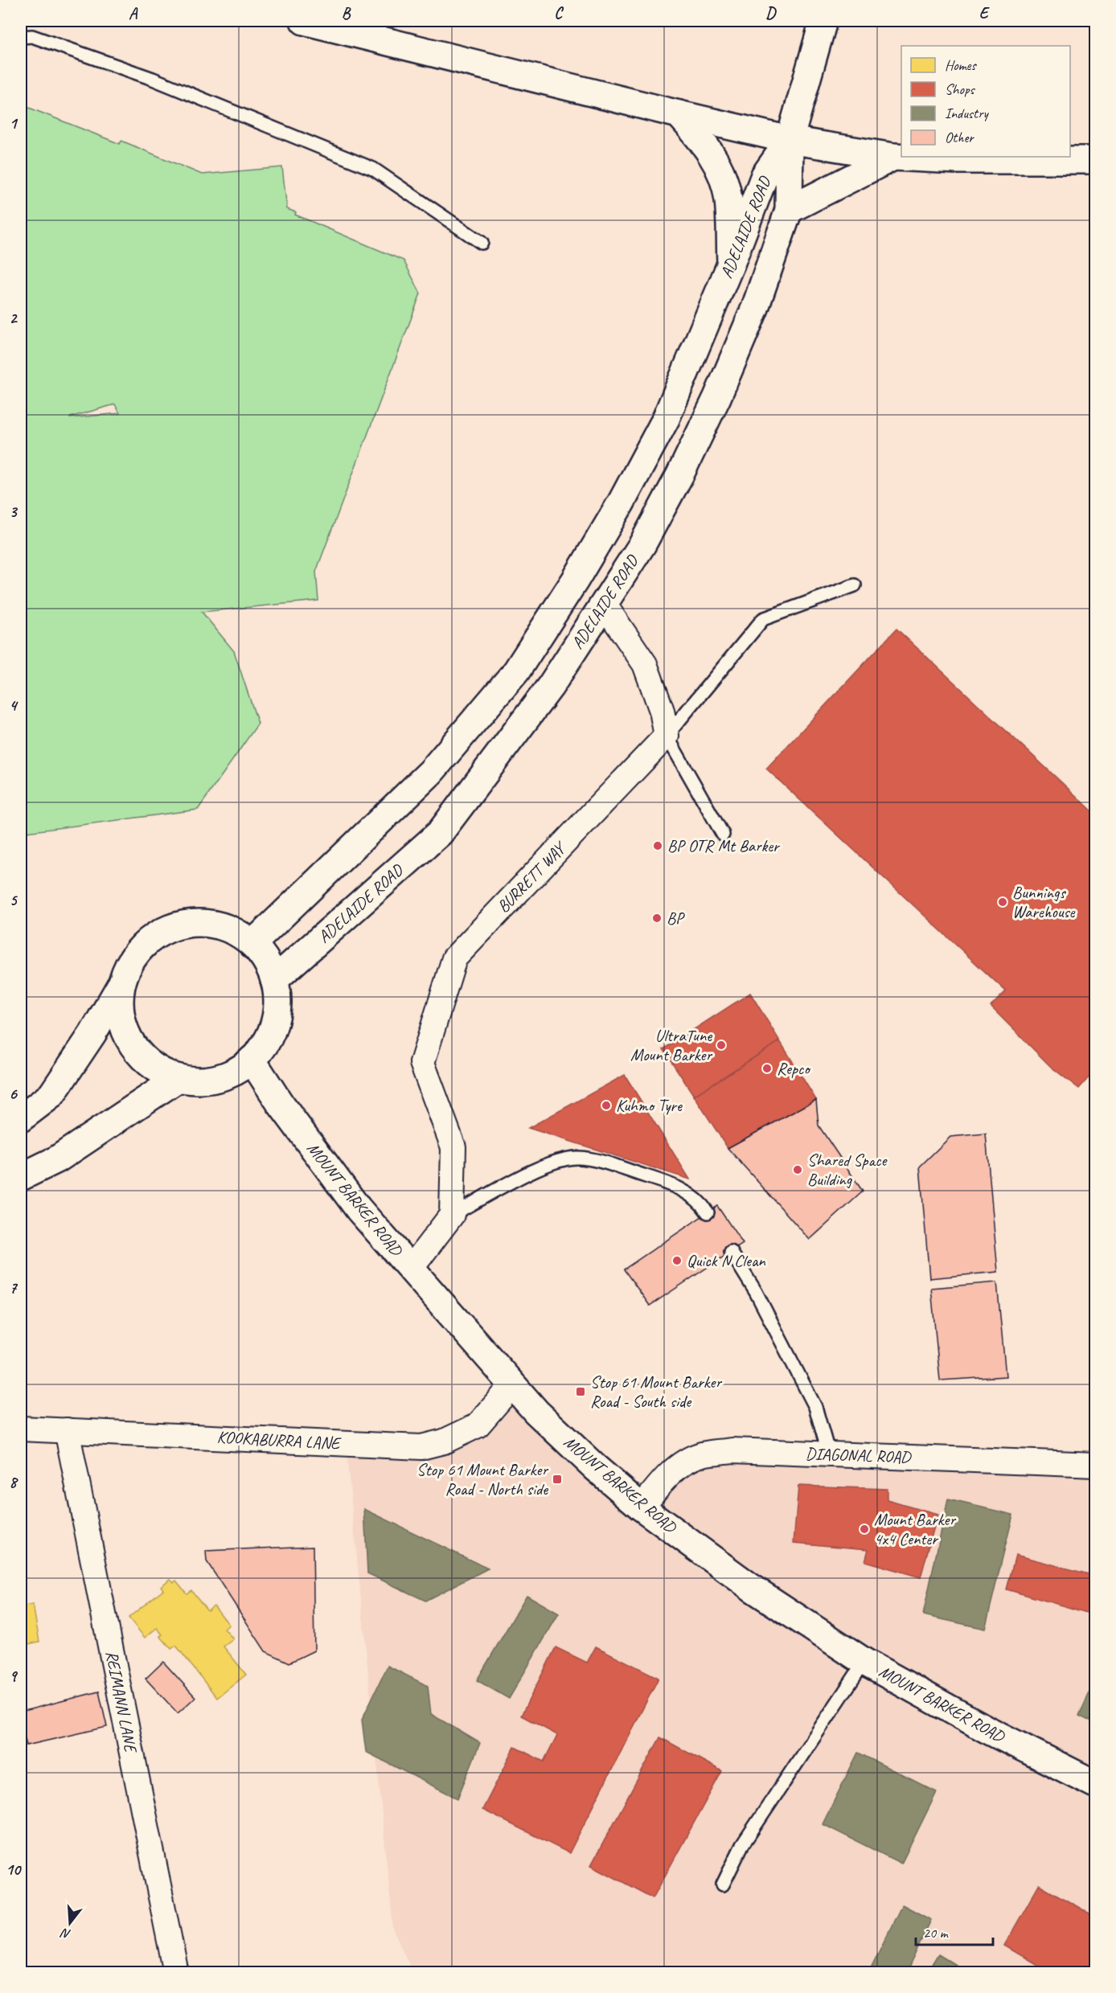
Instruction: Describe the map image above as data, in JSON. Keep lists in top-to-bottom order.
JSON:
{
  "streets": {
    "main road": ["ADELAIDE ROAD", "MOUNT BARKER ROAD"],
    "street": [
      "BURRETT WAY",
      "KOOKABURRA LANE",
      "DIAGONAL ROAD",
      "REIMANN LANE"
    ]
  },
  "crossings": [
    ["ADELAIDE ROAD", "MOUNT BARKER ROAD"],
    ["MOUNT BARKER ROAD", "KOOKABURRA LANE"],
    ["MOUNT BARKER ROAD", "DIAGONAL ROAD"],
    ["KOOKABURRA LANE", "REIMANN LANE"]
  ],
  "places": {
    "other": [
      "BP OTR Mt Barker",
      "Bunnings Warehouse",
      "BP",
      "UltraTune Mount Barker",
      "Repco",
      "Kuhmo Tyre",
      "Shared Space Building",
      "Quick N Clean",
      "Mount Barker 4x4 Center"
    ],
    "transit": ["Stop 61 Mount Barker Road - South side", "Stop 61 Mount Barker Road - North side"]
  },
  "legend": [
    "Homes",
    "Shops",
    "Industry",
    "Other"
  ],
  "scale_bar": "20 m",
  "north": "bottom",
  "grid": {
    "columns": [
      "A",
      "B",
      "C",
      "D",
      "E"
    ],
    "rows": [
      "1",
      "2",
      "3",
      "4",
      "5",
      "6",
      "7",
      "8",
      "9",
      "10"
    ]
  }
}
